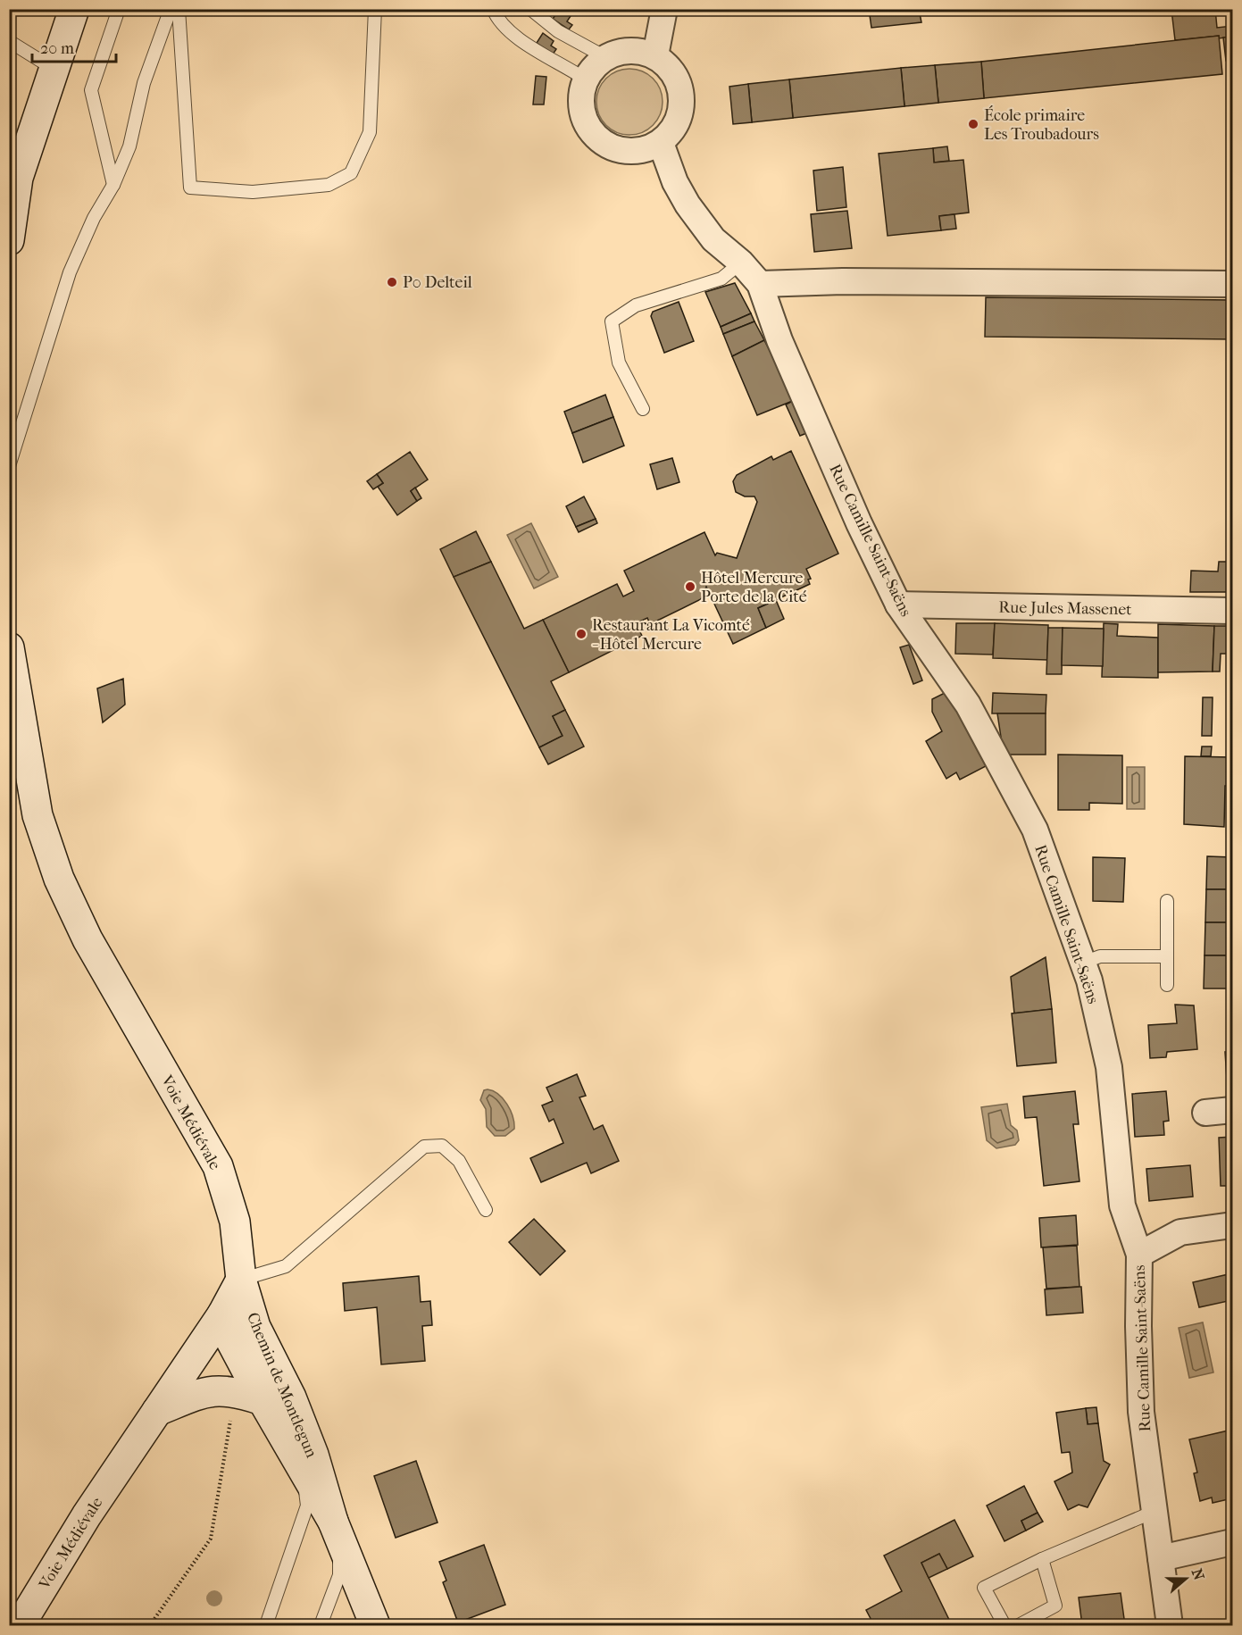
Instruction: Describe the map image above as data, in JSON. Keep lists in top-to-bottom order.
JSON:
{
  "streets": {
    "street": [
      "Rue Camille Saint-Saëns",
      "Rue Jules Massenet",
      "Voie Médiévale",
      "Chemin de Montlegun"
    ]
  },
  "crossings": [
    ["Rue Camille Saint-Saëns", "Rue Jules Massenet"],
    ["Voie Médiévale", "Chemin de Montlegun"]
  ],
  "places": [
    "École primaire Les Troubadours",
    "P0 Delteil",
    "Hôtel Mercure Porte de la Cité",
    "Restaurant La Vicomté - Hôtel Mercure"
  ],
  "scale_bar": "20 m",
  "north": "right"
}
